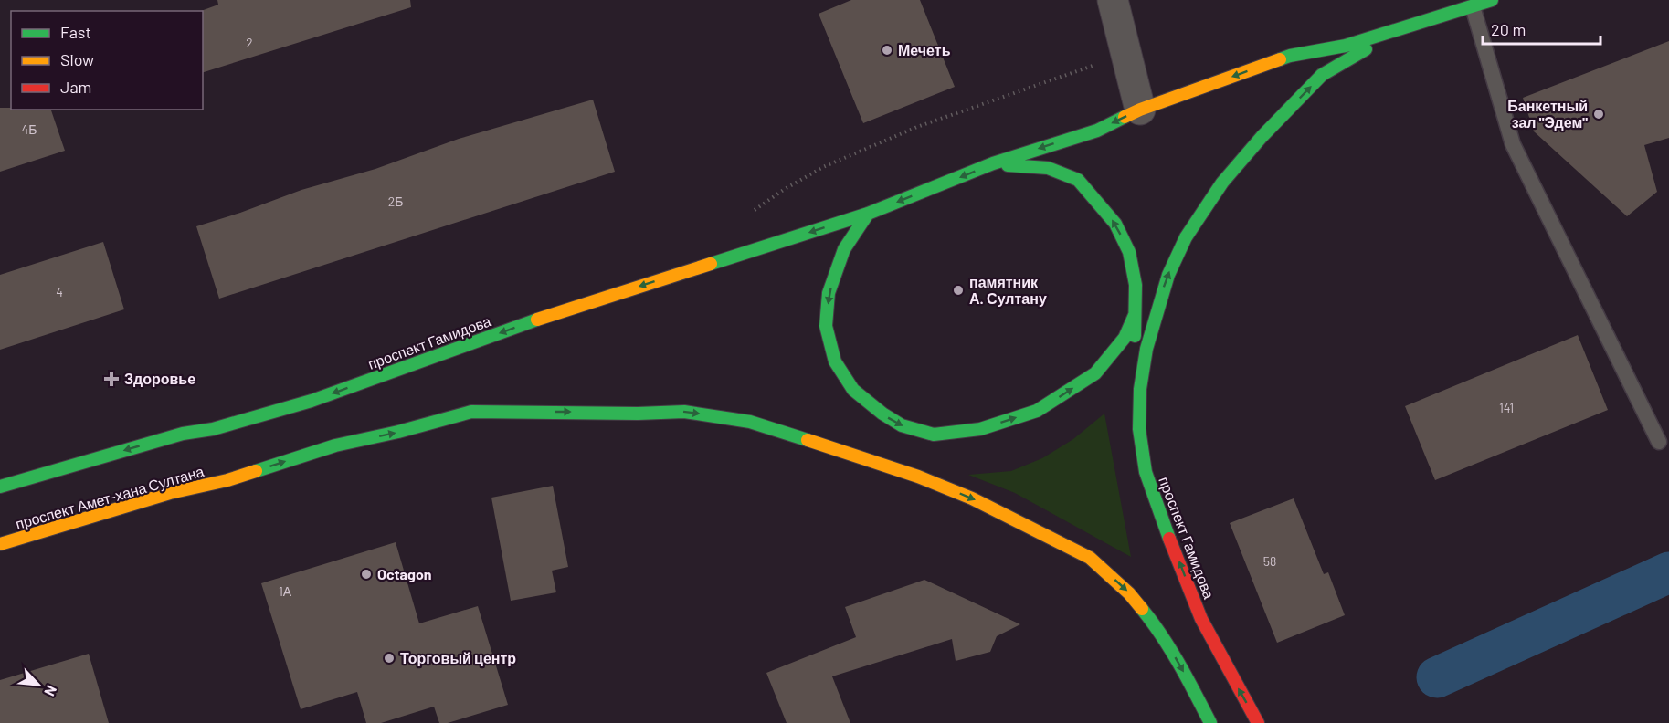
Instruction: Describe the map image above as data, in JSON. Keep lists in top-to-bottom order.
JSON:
{
  "streets": {
    "main road": ["проспект Гамидова", "проспект Амет-хана Султана"]
  },
  "one_way": ["проспект Амет-хана Султана"],
  "places": {
    "other": [
      "Мечеть",
      "Банкетный зал \"Эдем\"",
      "памятник А. Султану",
      "Octagon",
      "Торговый центр"
    ],
    "health": ["Здоровье"]
  },
  "house_numbers": [
    "2",
    "4Б",
    "2Б",
    "4",
    "141",
    "58",
    "1А"
  ],
  "legend": ["Fast", "Slow", "Jam"],
  "scale_bar": "20 m",
  "north": "bottom right"
}
